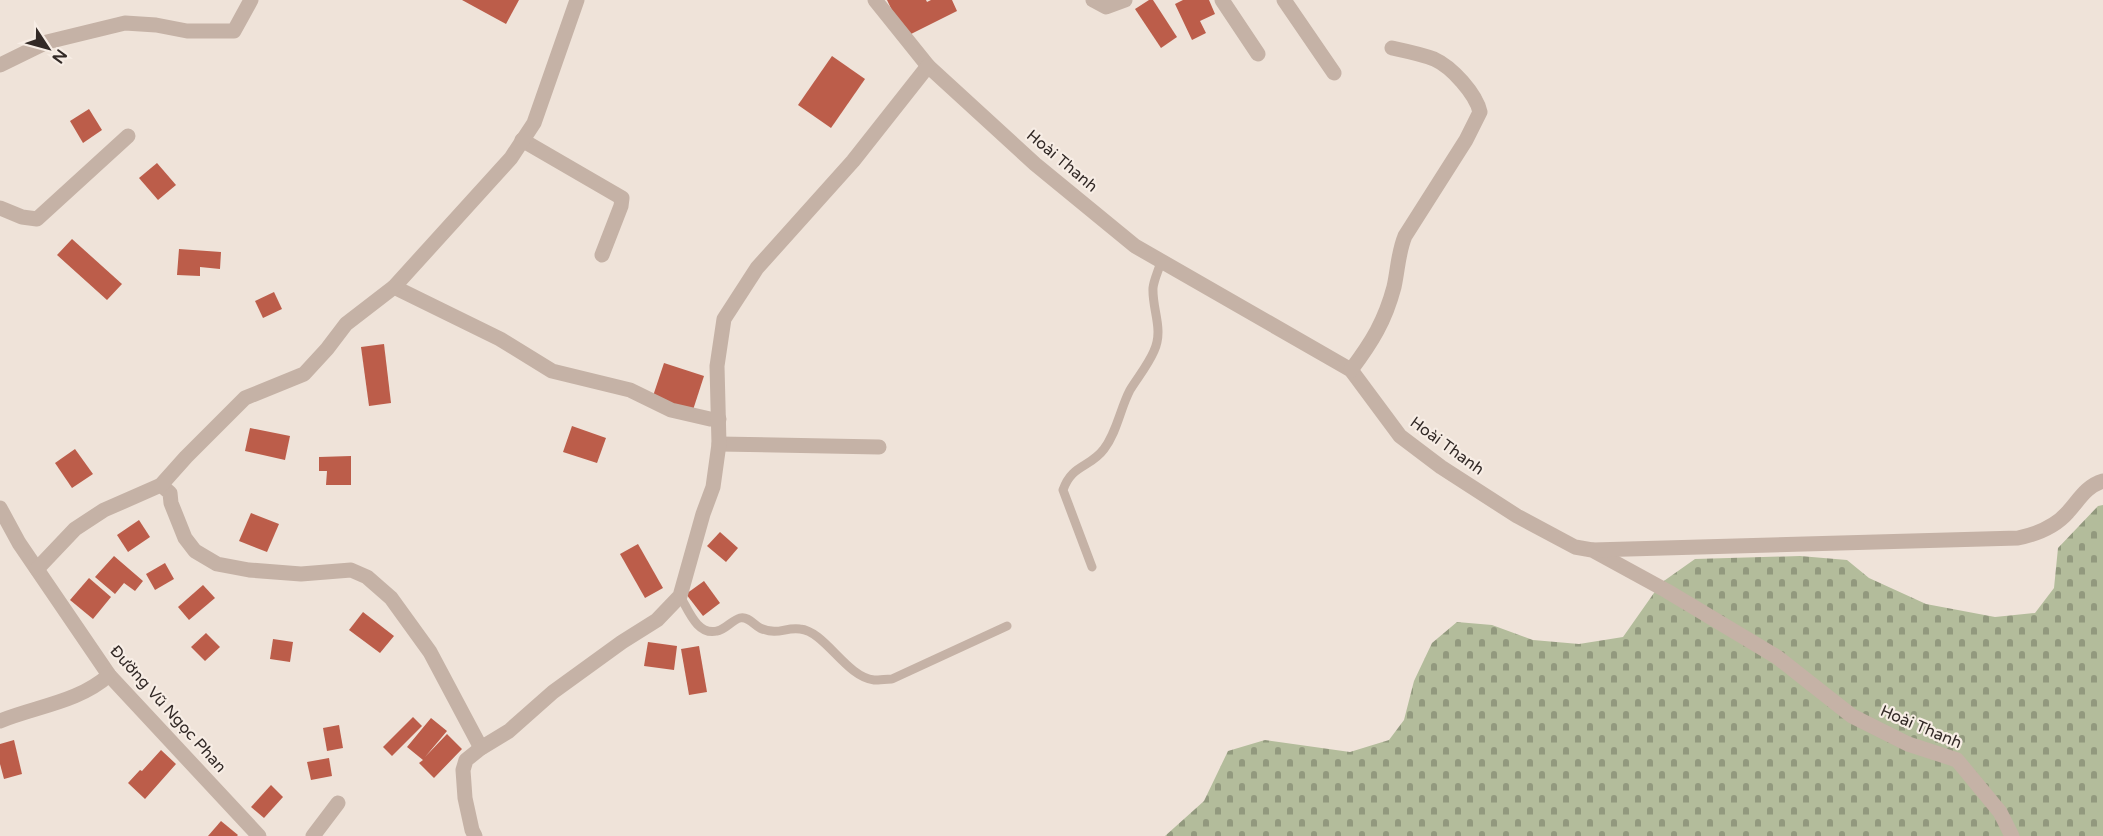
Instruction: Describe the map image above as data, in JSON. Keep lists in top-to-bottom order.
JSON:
{
  "streets": {
    "street": ["Hoài Thanh", "Đường Vũ Ngọc Phan"]
  },
  "north": "bottom right"
}
